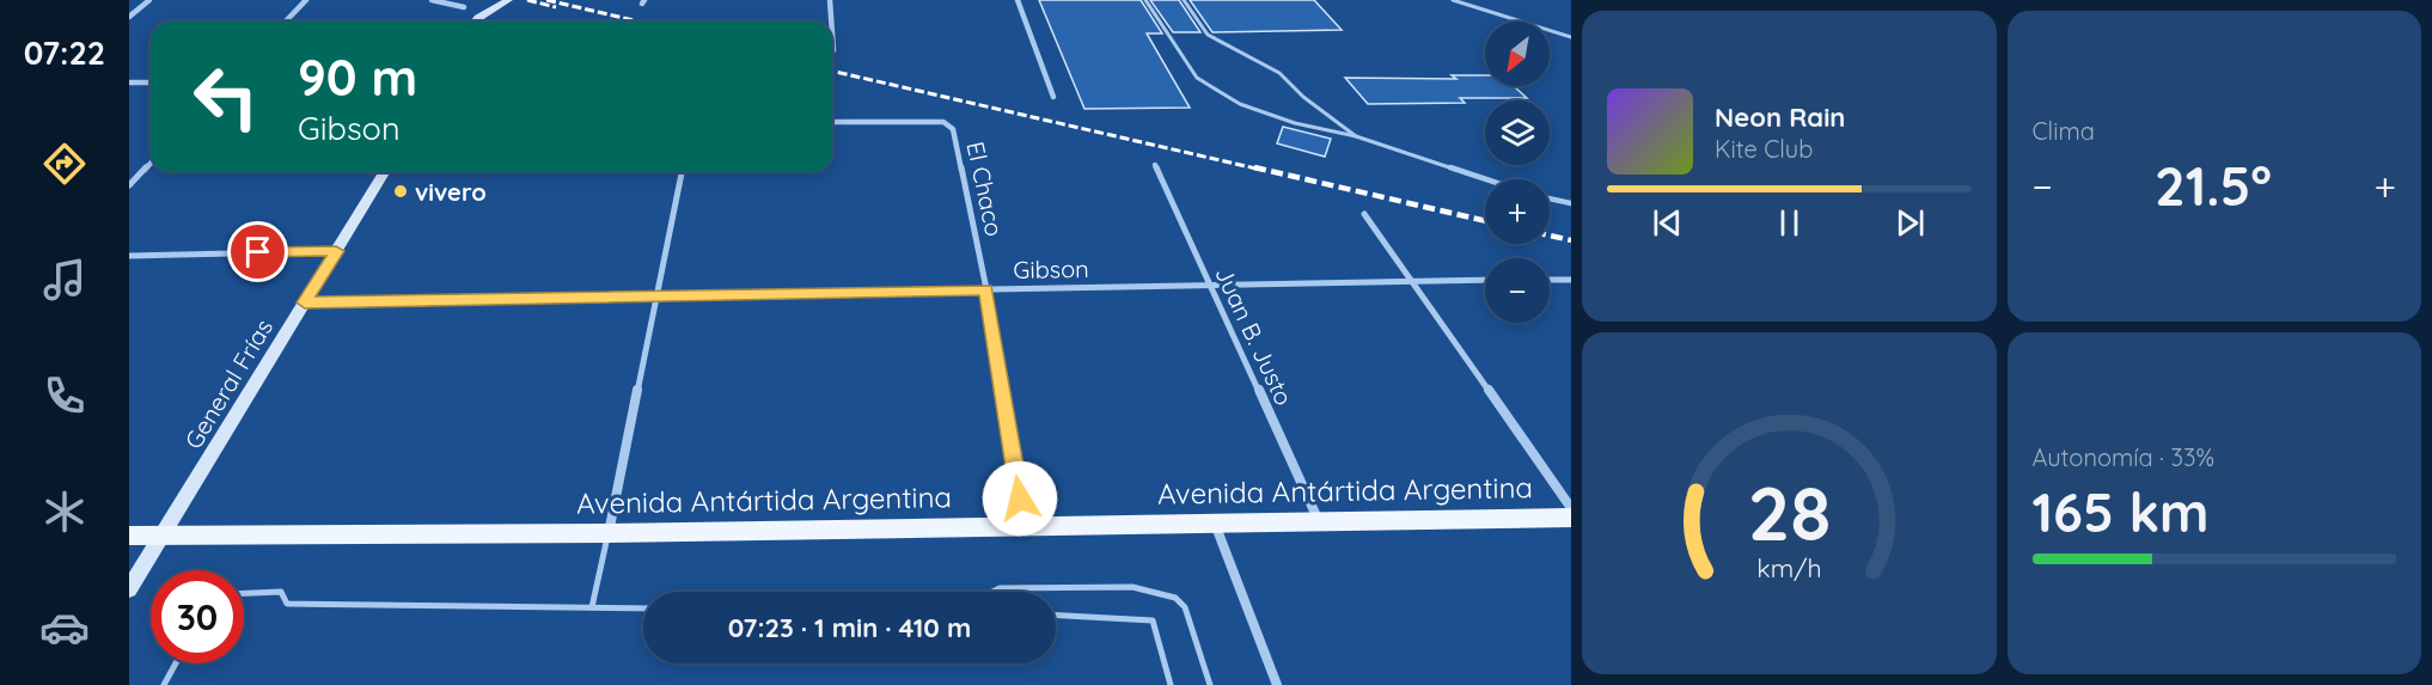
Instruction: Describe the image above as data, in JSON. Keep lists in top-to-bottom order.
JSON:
{
  "streets": {
    "main road": ["General Frías", "Avenida Antártida Argentina"],
    "street": ["El Chaco", "Gibson", "Juan B. Justo"]
  },
  "crossings": [
    ["El Chaco", "Gibson"],
    ["El Chaco", "Avenida Antártida Argentina"],
    ["Gibson", "Juan B. Justo"],
    ["Gibson", "General Frías"],
    ["Juan B. Justo", "Avenida Antártida Argentina"],
    ["General Frías", "Avenida Antártida Argentina"]
  ],
  "places": ["vivero"],
  "north": "bottom left",
  "page": {
    "tabs": "07:22",
    "tile": [
      "Clima",
      ["Autonomía · 33%", "165 km"]
    ],
    "map_buttons": ["+", "−"],
    "turn": ["90 m", "Gibson"],
    "song": ["Neon Rain", "Kite Club"],
    "heat": ["−", "21.5°", "+"],
    "limit": "30",
    "trip": "07:23 · 1 min · 410 m",
    "gauge": ["28", "km/h"]
  }
}
